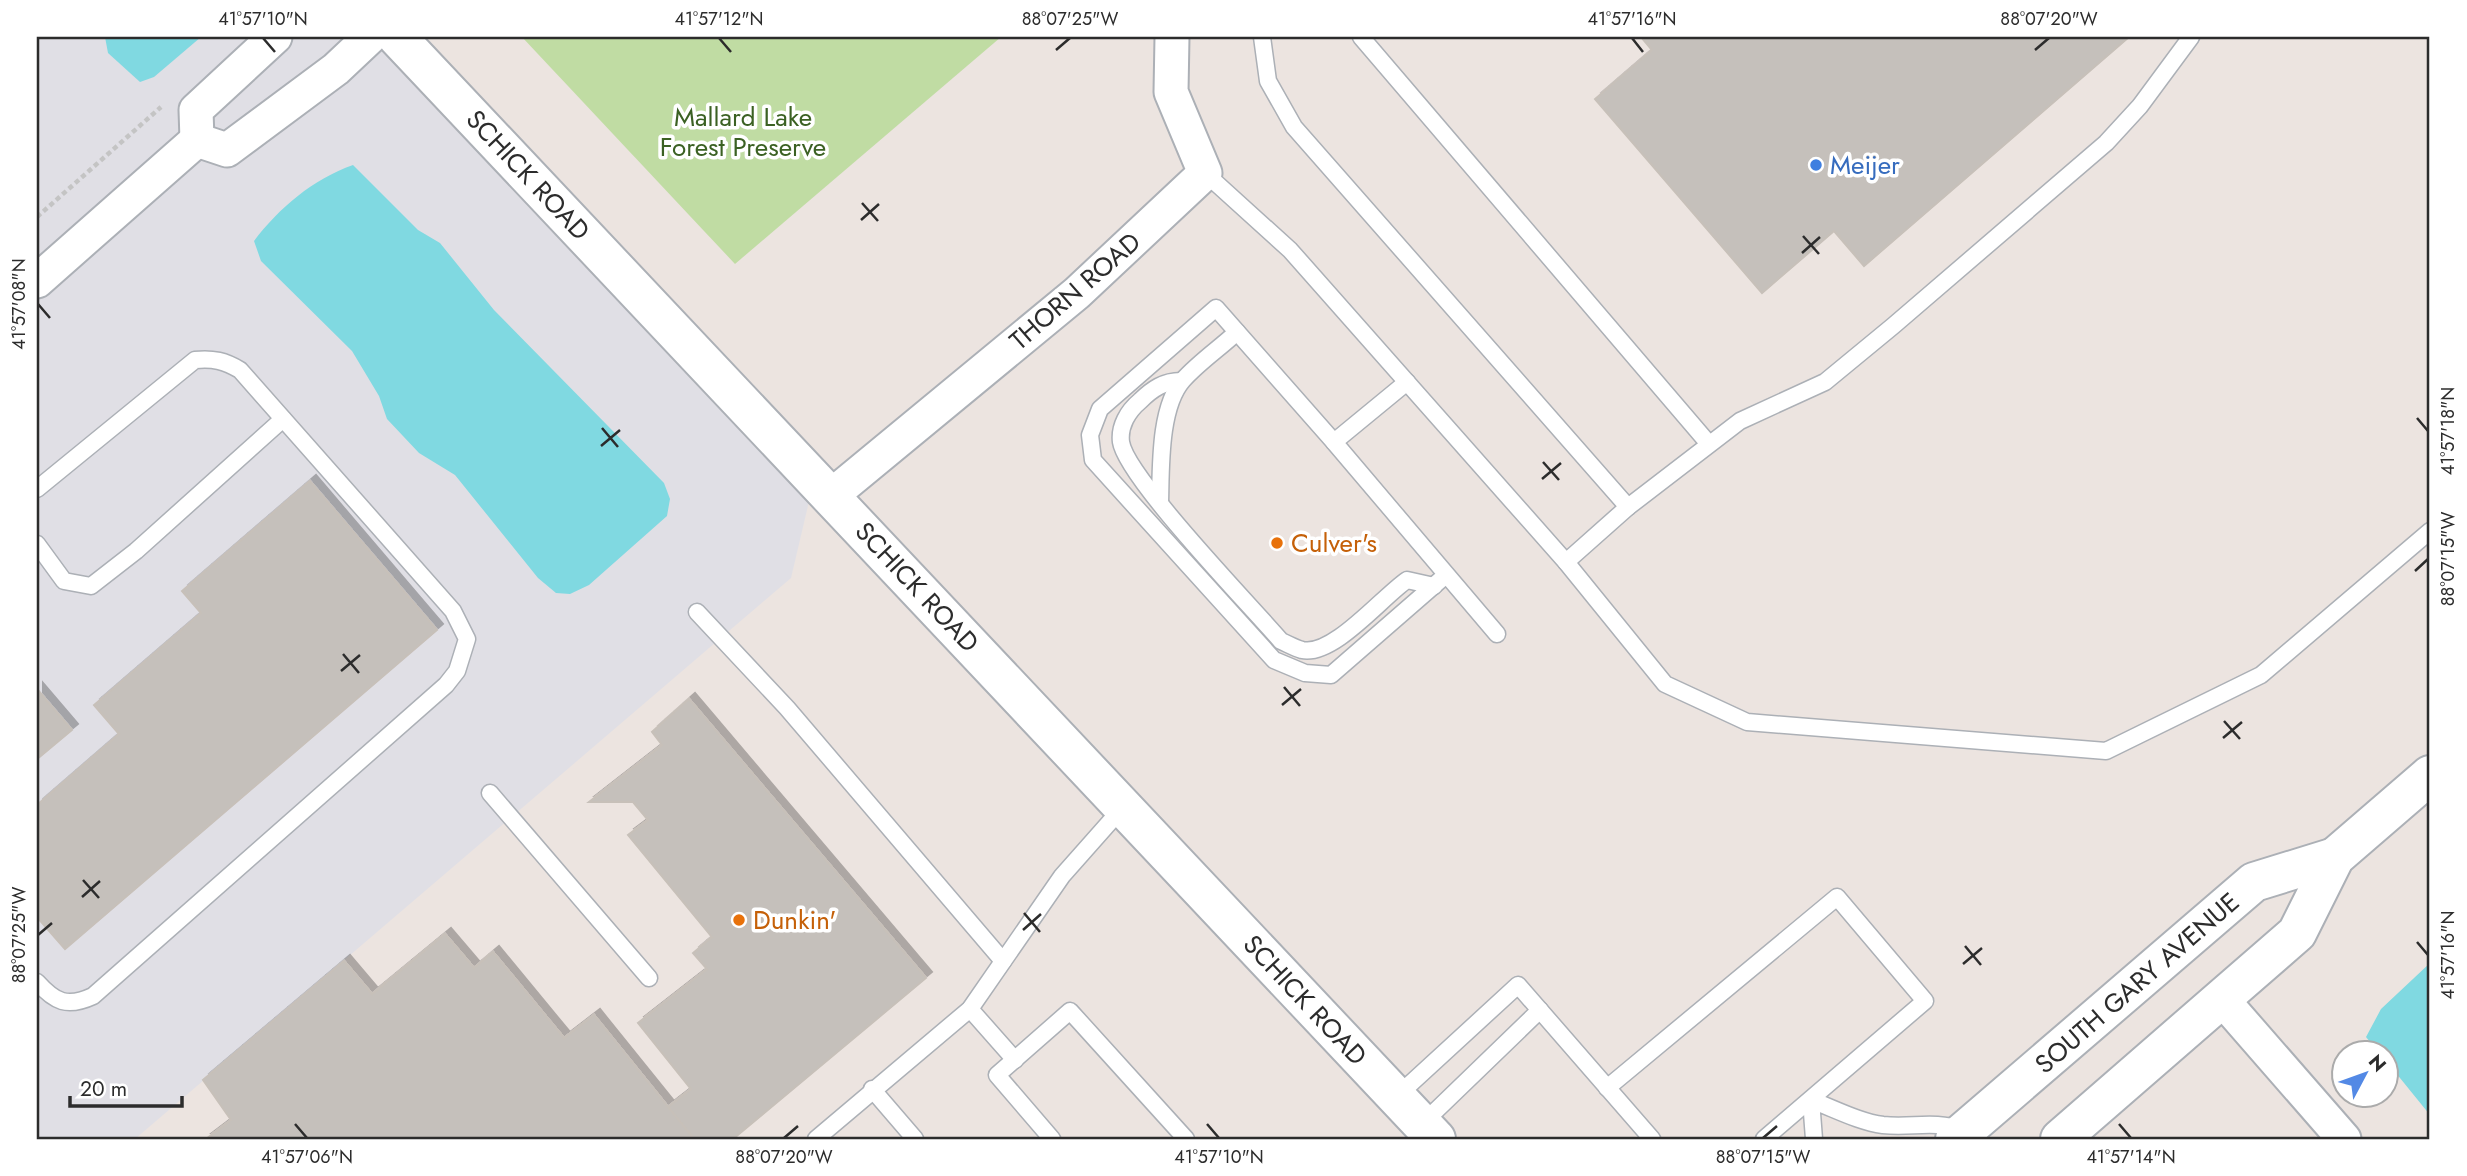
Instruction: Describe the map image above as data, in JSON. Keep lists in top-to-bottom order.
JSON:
{
  "streets": {
    "street": ["SCHICK ROAD", "THORN ROAD", "SOUTH GARY AVENUE"]
  },
  "crossings": [
    ["SCHICK ROAD", "THORN ROAD"]
  ],
  "parks": ["Mallard Lake Forest Preserve"],
  "places": ["Meijer", "Culver's", "Dunkin'"],
  "scale_bar": "20 m",
  "north": "top right",
  "coordinates": [
    "41°57'10\"N",
    "41°57'12\"N",
    "88°07'25\"W",
    "41°57'16\"N",
    "88°07'20\"W",
    "41°57'08\"N",
    "41°57'18\"N",
    "88°07'15\"W",
    "41°57'06\"N",
    "41°57'14\"N"
  ]
}
